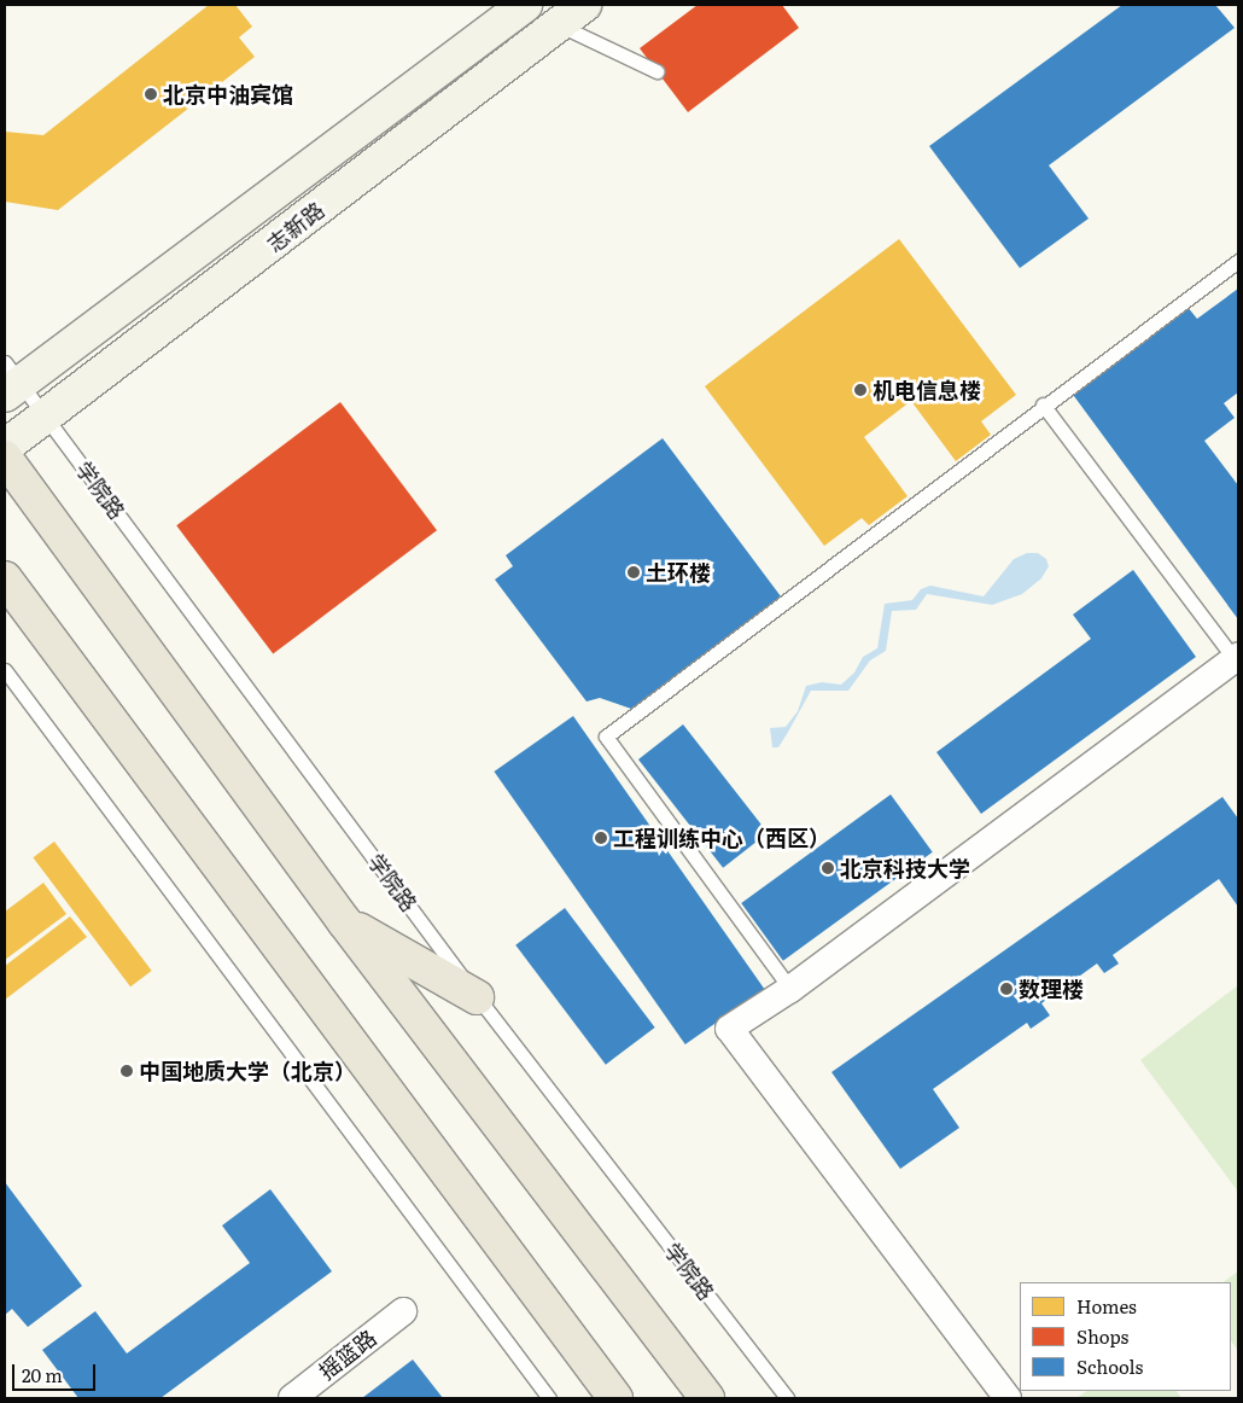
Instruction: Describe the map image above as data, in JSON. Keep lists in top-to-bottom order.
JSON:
{
  "streets": {
    "main road": ["志新路"],
    "street": ["摇篮路"],
    "lane": ["学院路"]
  },
  "crossings": [
    ["志新路", "学院路"]
  ],
  "places": [
    "北京中油宾馆",
    "机电信息楼",
    "土环楼",
    "工程训练中心（西区）",
    "北京科技大学",
    "数理楼",
    "中国地质大学（北京）"
  ],
  "legend": ["Homes", "Shops", "Schools"],
  "scale_bar": "20 m"
}
